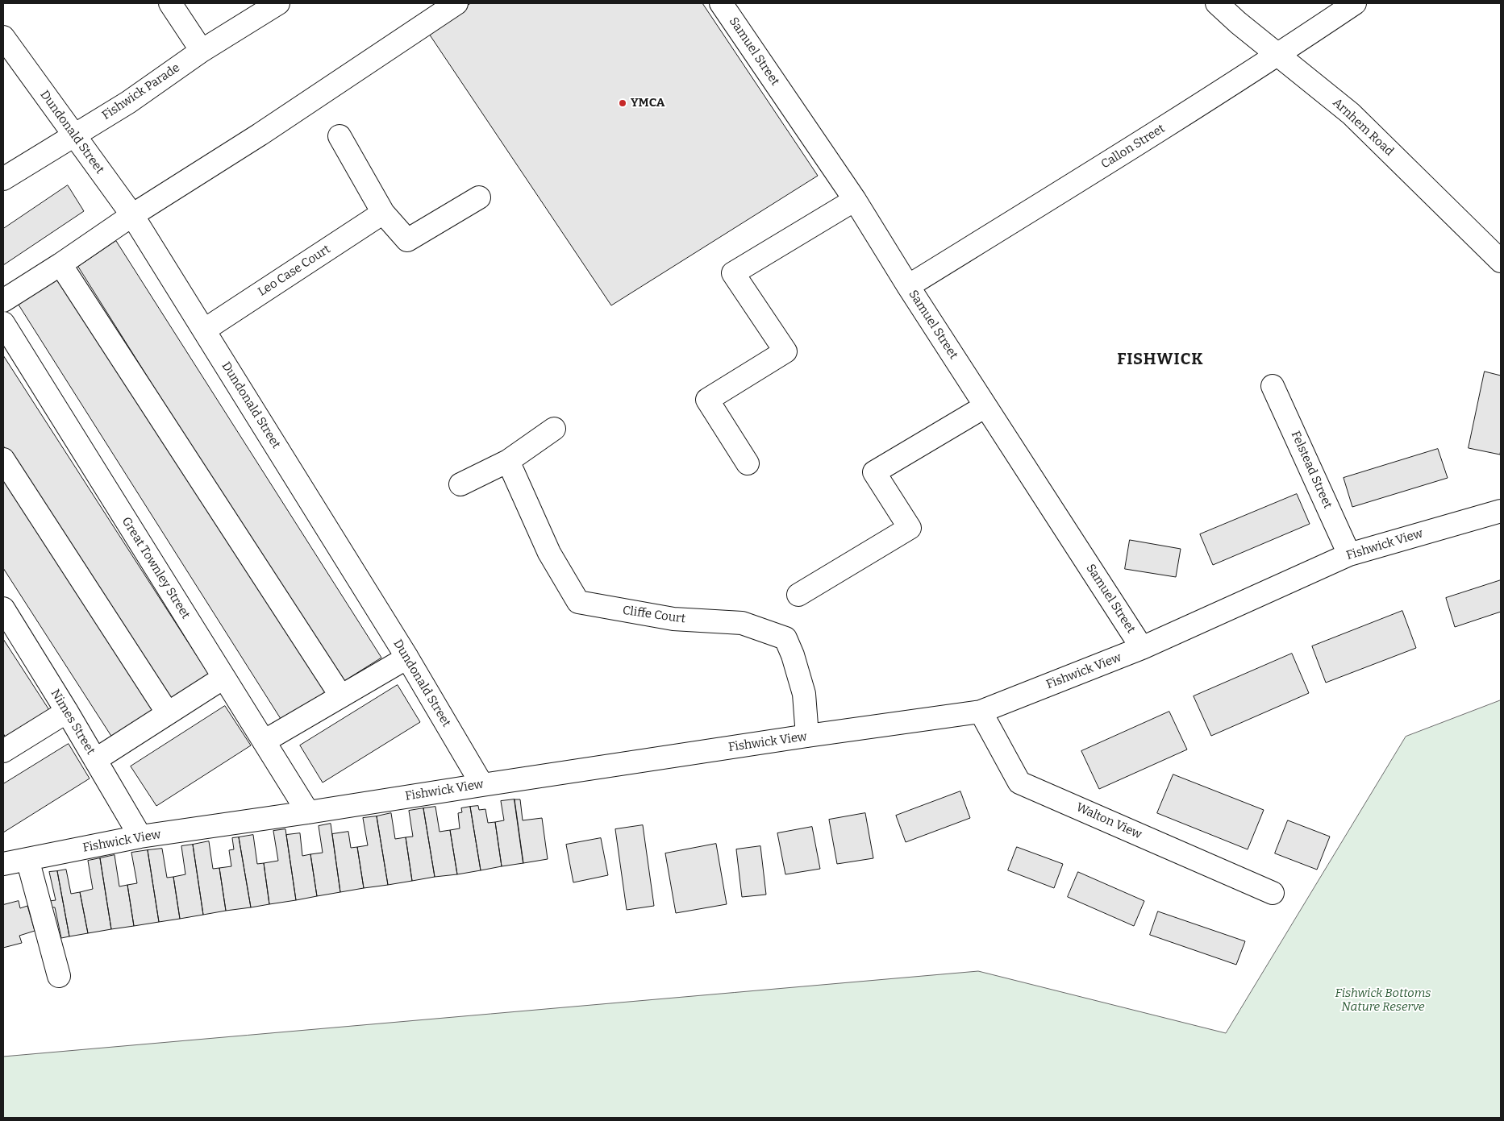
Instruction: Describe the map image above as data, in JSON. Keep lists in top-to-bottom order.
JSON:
{
  "streets": {
    "street": [
      "Samuel Street",
      "Fishwick Parade",
      "Arnhem Road",
      "Dundonald Street",
      "Callon Street",
      "Leo Case Court",
      "Felstead Street",
      "Fishwick View",
      "Great Townley Street",
      "Cliffe Court",
      "Nimes Street",
      "Walton View"
    ]
  },
  "crossings": [
    ["Samuel Street", "Callon Street"],
    ["Samuel Street", "Fishwick View"],
    ["Fishwick Parade", "Dundonald Street"],
    ["Arnhem Road", "Callon Street"],
    ["Dundonald Street", "Leo Case Court"],
    ["Dundonald Street", "Fishwick View"],
    ["Felstead Street", "Fishwick View"],
    ["Fishwick View", "Great Townley Street"],
    ["Fishwick View", "Cliffe Court"],
    ["Fishwick View", "Nimes Street"],
    ["Fishwick View", "Walton View"]
  ],
  "districts": ["FISHWICK"],
  "parks": ["Fishwick Bottoms Nature Reserve"],
  "places": ["YMCA"]
}
